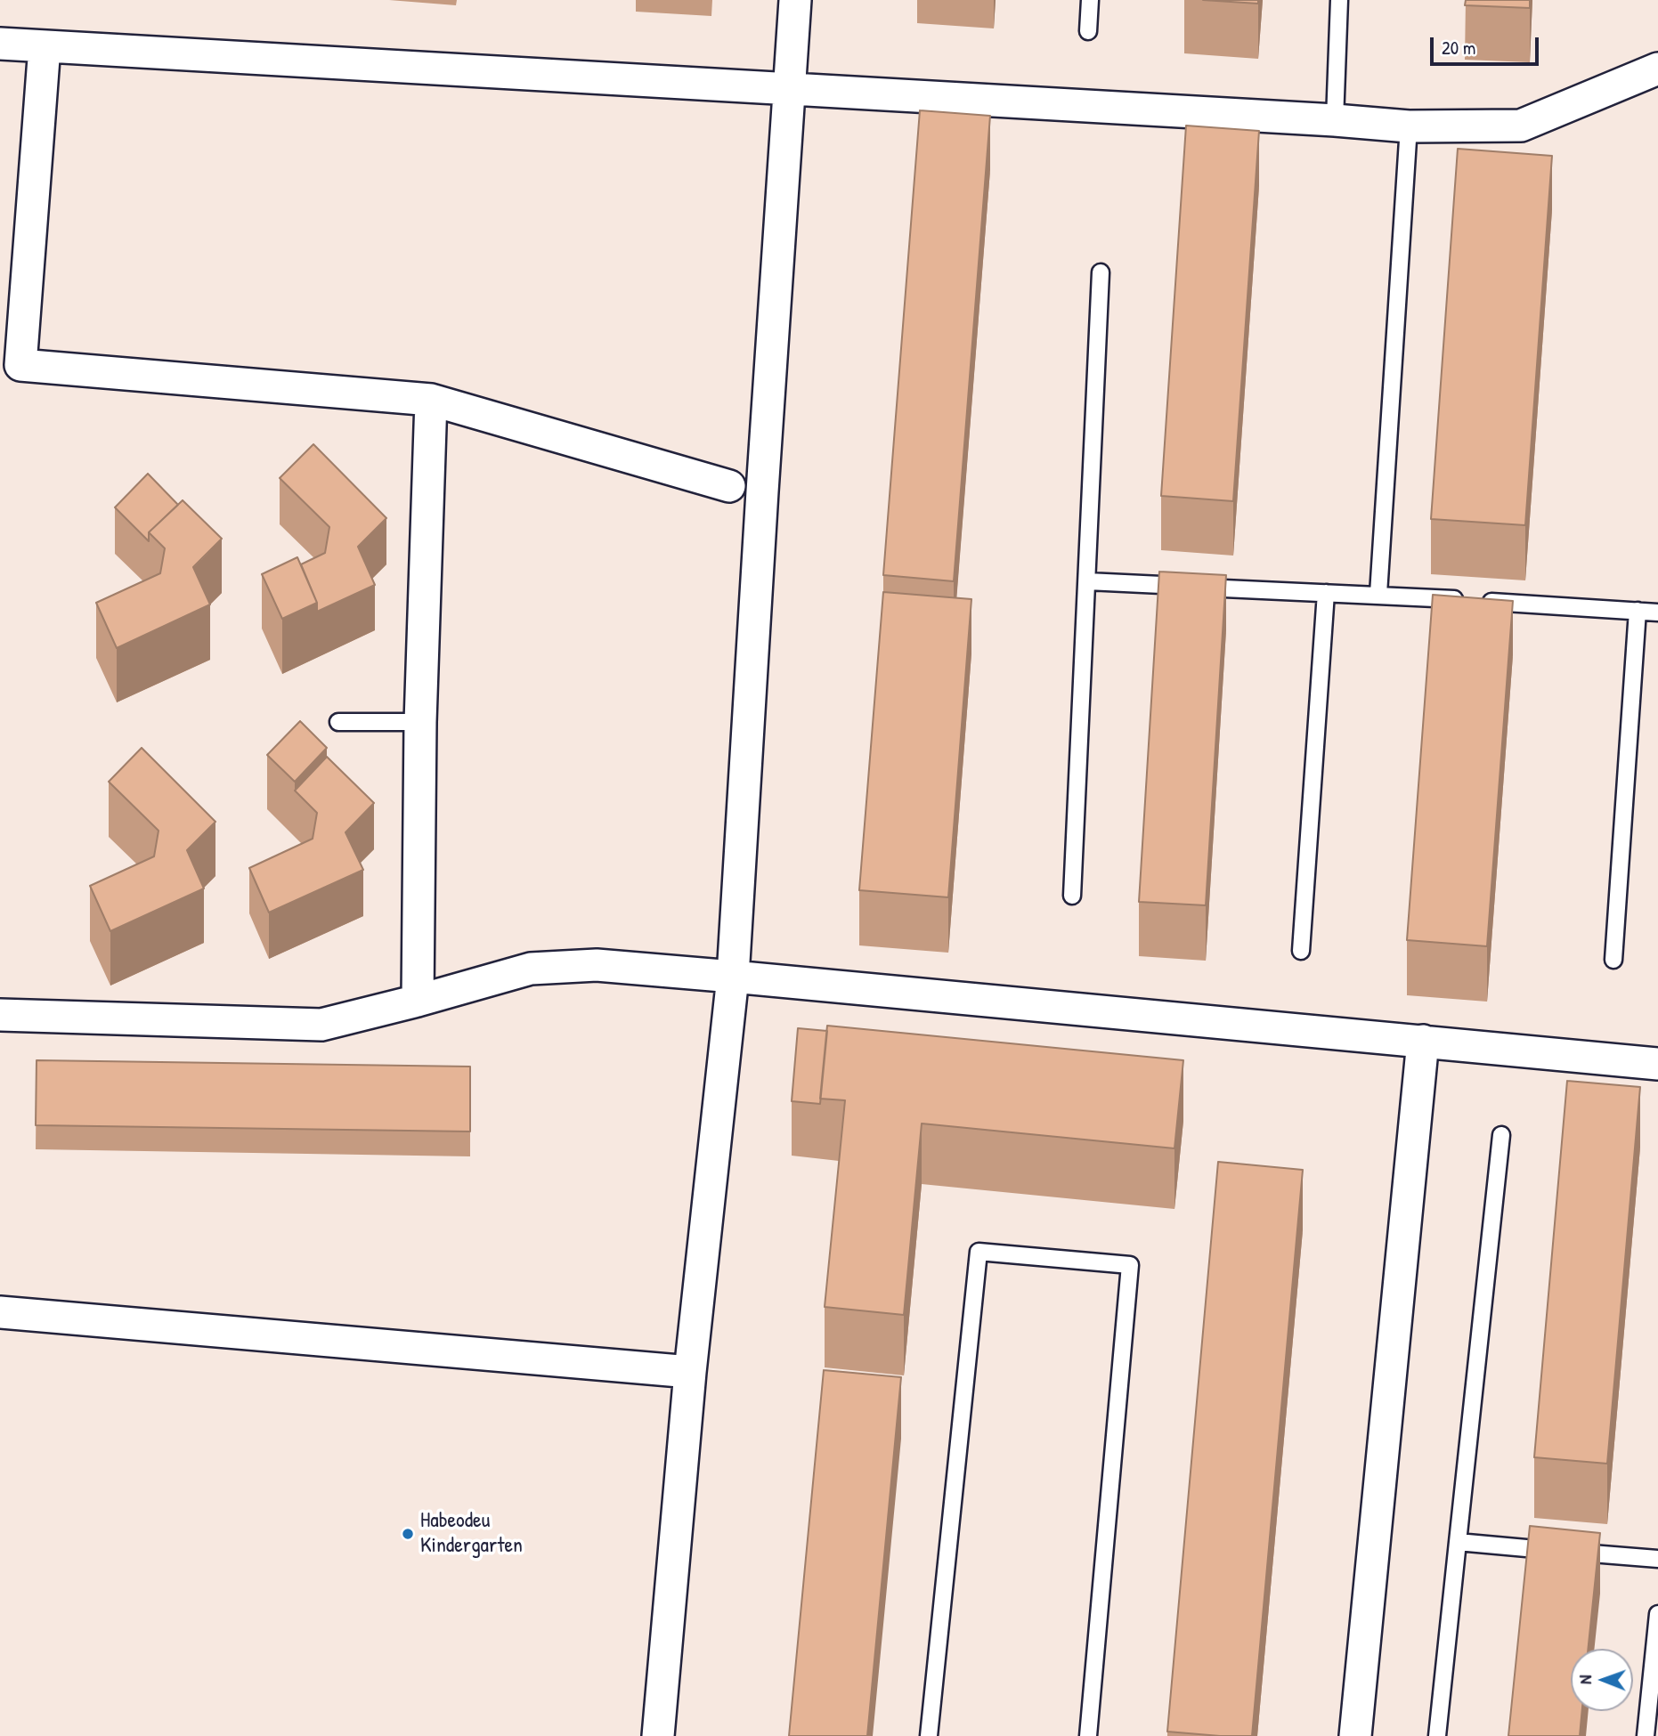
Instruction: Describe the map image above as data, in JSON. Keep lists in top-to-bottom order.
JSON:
{
  "places": ["Habeodeu Kindergarten"],
  "scale_bar": "20 m",
  "north": "left"
}
